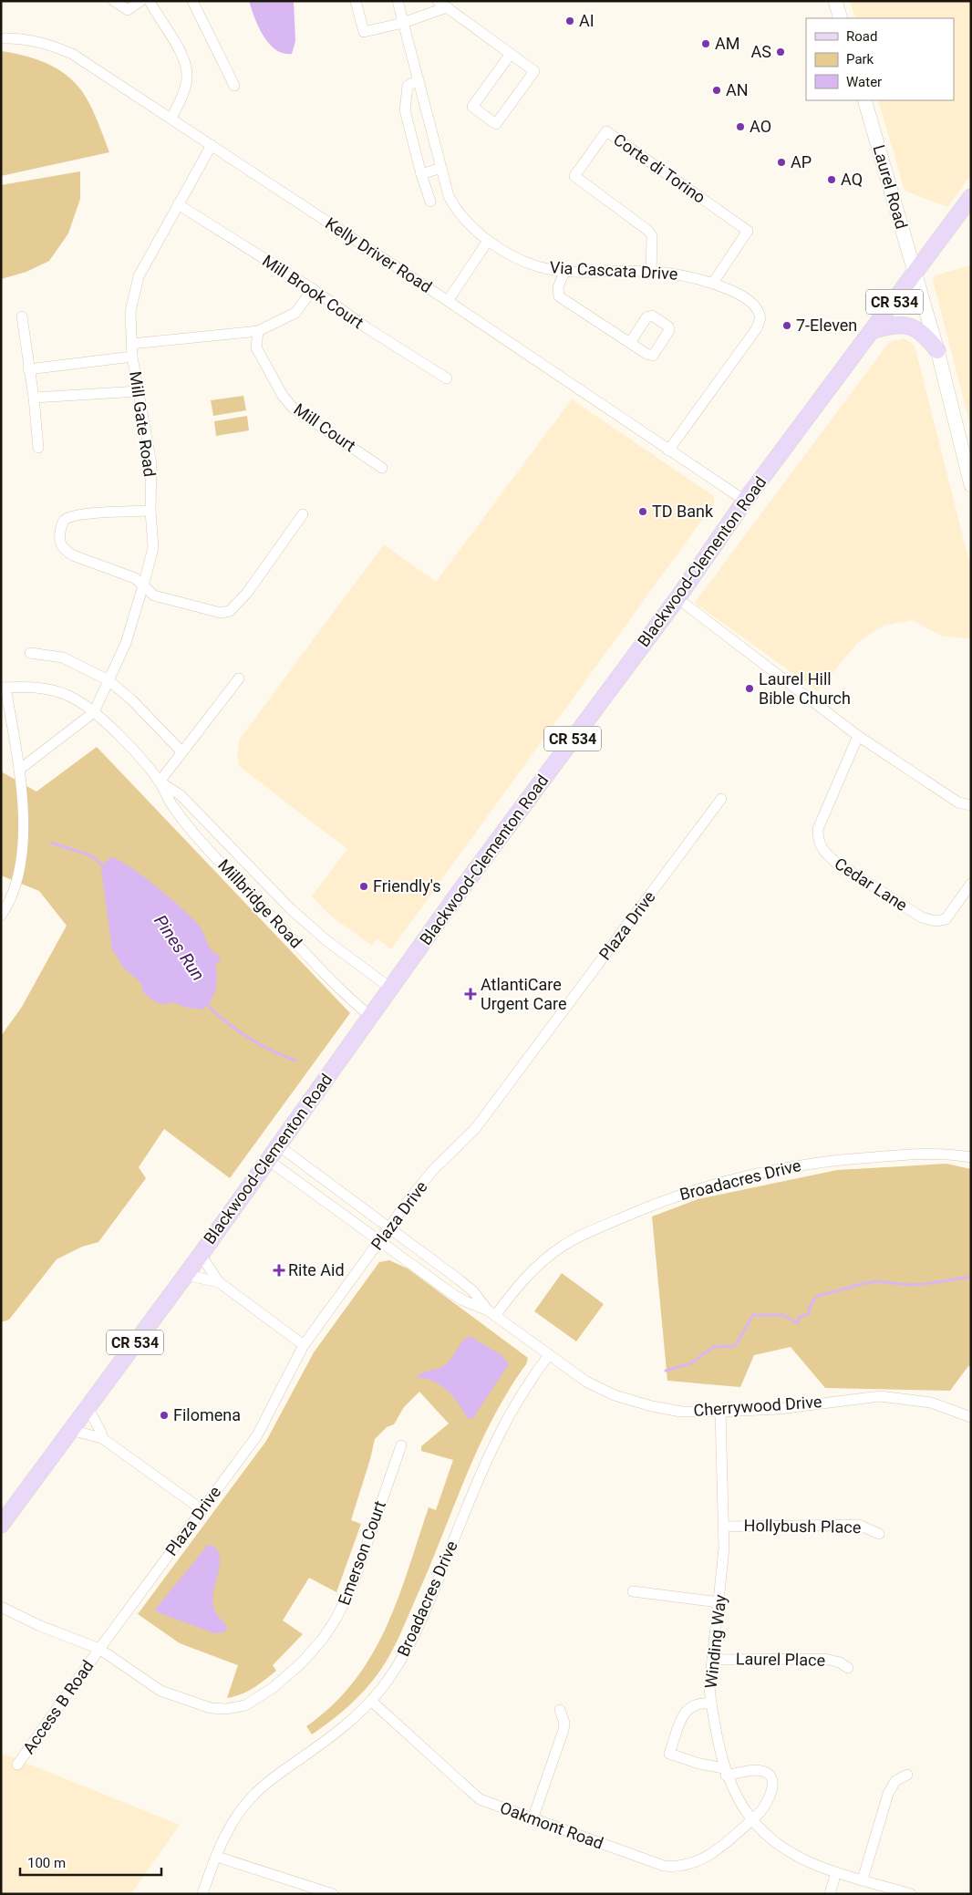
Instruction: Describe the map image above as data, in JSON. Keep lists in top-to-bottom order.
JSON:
{
  "streets": {
    "main road": ["Laurel Road", "CR 534", "Blackwood-Clementon Road"],
    "street": [
      "Corte di Torino",
      "Kelly Driver Road",
      "Via Cascata Drive",
      "Mill Brook Court",
      "Mill Gate Road",
      "Mill Court",
      "Cedar Lane",
      "Millbridge Road",
      "Plaza Drive",
      "Broadacres Drive",
      "Cherrywood Drive",
      "Hollybush Place",
      "Emerson Court",
      "Winding Way",
      "Laurel Place",
      "Access B Road",
      "Oakmont Road"
    ]
  },
  "crossings": [
    ["Corte di Torino", "Via Cascata Drive"],
    ["Laurel Road", "Blackwood-Clementon Road"],
    ["Kelly Driver Road", "Via Cascata Drive"],
    ["Kelly Driver Road", "Mill Gate Road"],
    ["Kelly Driver Road", "Blackwood-Clementon Road"],
    ["Mill Brook Court", "Mill Gate Road"],
    ["Mill Gate Road", "Millbridge Road"],
    ["Blackwood-Clementon Road", "Millbridge Road"],
    ["Blackwood-Clementon Road", "Cherrywood Drive"],
    ["Plaza Drive", "Cherrywood Drive"],
    ["Plaza Drive", "Emerson Court"],
    ["Plaza Drive", "Access B Road"],
    ["Broadacres Drive", "Cherrywood Drive"],
    ["Broadacres Drive", "Oakmont Road"],
    ["Cherrywood Drive", "Winding Way"],
    ["Hollybush Place", "Winding Way"],
    ["Emerson Court", "Access B Road"],
    ["Winding Way", "Laurel Place"],
    ["Winding Way", "Oakmont Road"]
  ],
  "water": ["Pines Run"],
  "places": {
    "other": [
      "AI",
      "AM",
      "AS",
      "AN",
      "AO",
      "AP",
      "AQ",
      "7-Eleven",
      "TD Bank",
      "Laurel Hill Bible Church",
      "Friendly's",
      "Filomena"
    ],
    "health": ["AtlantiCare Urgent Care", "Rite Aid"]
  },
  "legend": ["Road", "Park", "Water"],
  "scale_bar": "100 m"
}
